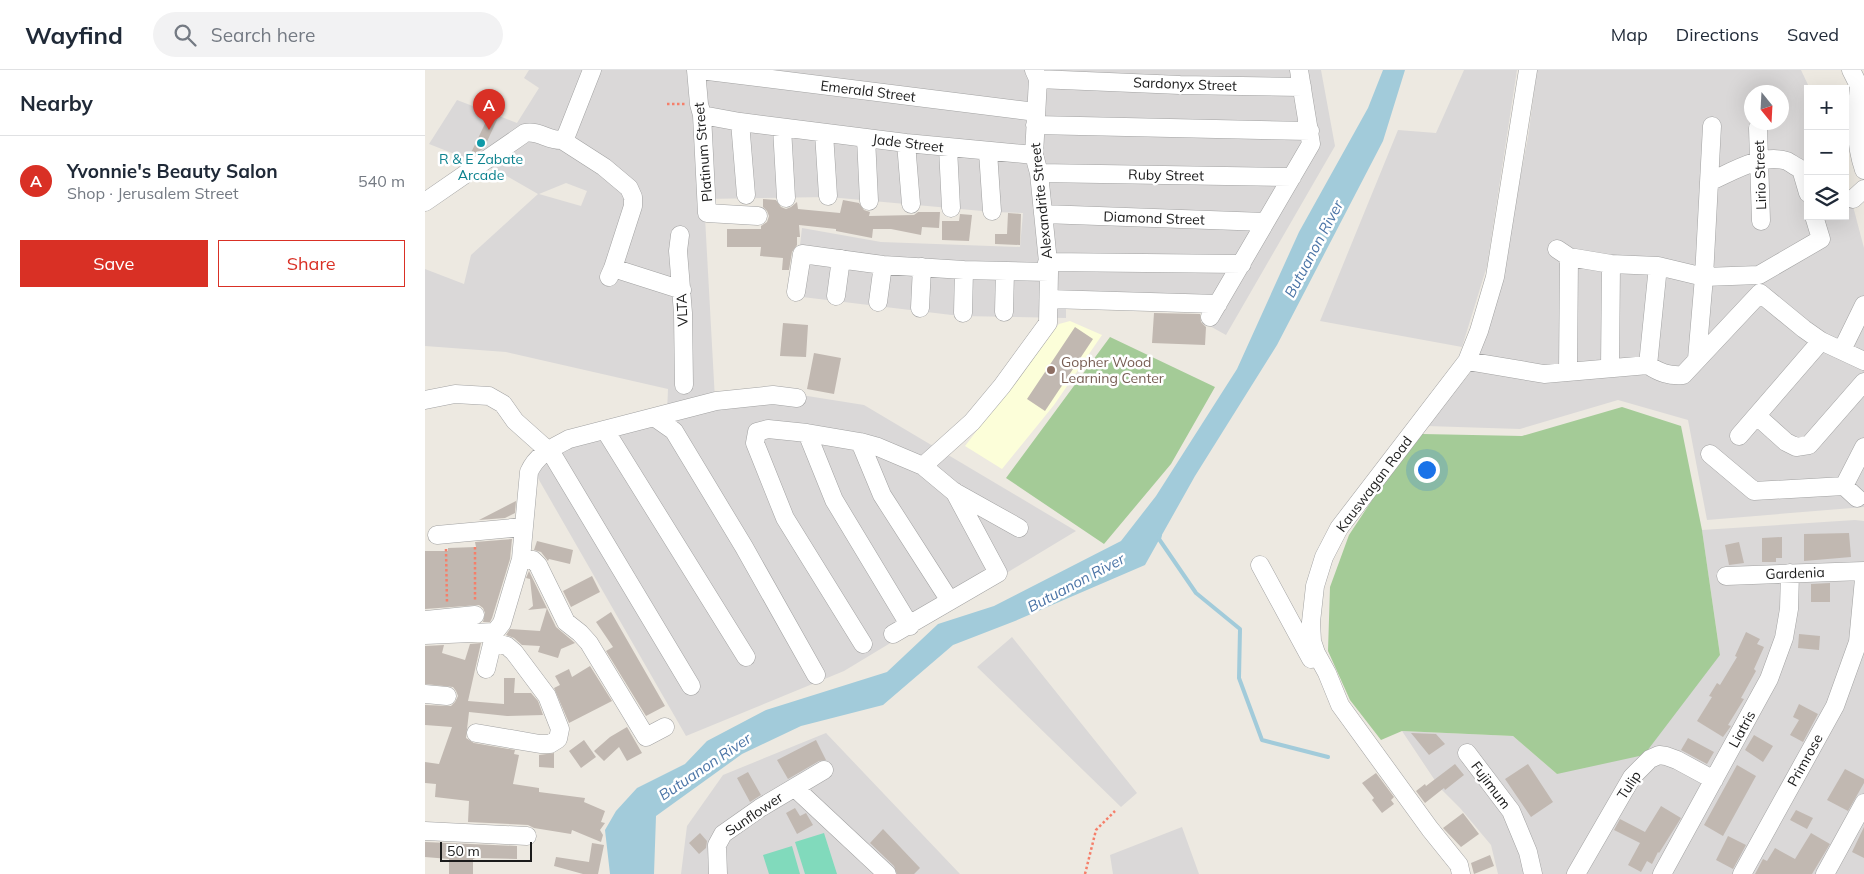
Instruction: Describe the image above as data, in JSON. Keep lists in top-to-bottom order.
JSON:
{
  "streets": {
    "street": [
      "Sardonyx Street",
      "Emerald Street",
      "Jade Street",
      "Platinum Street",
      "Ruby Street",
      "Lirio Street",
      "Alexandrite Street",
      "Diamond Street",
      "VLTA",
      "Kauswagan Road",
      "Gardenia",
      "Liatris",
      "Primrose",
      "Fujimum",
      "Tulip",
      "Sunflower"
    ]
  },
  "crossings": [
    ["Sardonyx Street", "Alexandrite Street"],
    ["Emerald Street", "Alexandrite Street"],
    ["Jade Street", "Platinum Street"],
    ["Jade Street", "Alexandrite Street"],
    ["Ruby Street", "Alexandrite Street"],
    ["Alexandrite Street", "Diamond Street"],
    ["Gardenia", "Liatris"],
    ["Liatris", "Tulip"]
  ],
  "water": ["Butuanon River"],
  "places": ["R & E Zabate Arcade", "Gopher Wood Learning Center"],
  "scale_bar": "50 m",
  "north": "bottom",
  "page": {
    "header": "Wayfind",
    "search": "Search here",
    "nav": ["Map", "Directions", "Saved"],
    "heading": "Nearby",
    "map_buttons": ["+", "−"],
    "pins": "A",
    "list": [
      {
        "mark": "A",
        "name": "Yvonnie's Beauty Salon",
        "note": "Shop · Jerusalem Street",
        "value": "540 m"
      }
    ],
    "buttons": ["Save", "Share"],
    "scale": "50 m"
  }
}
